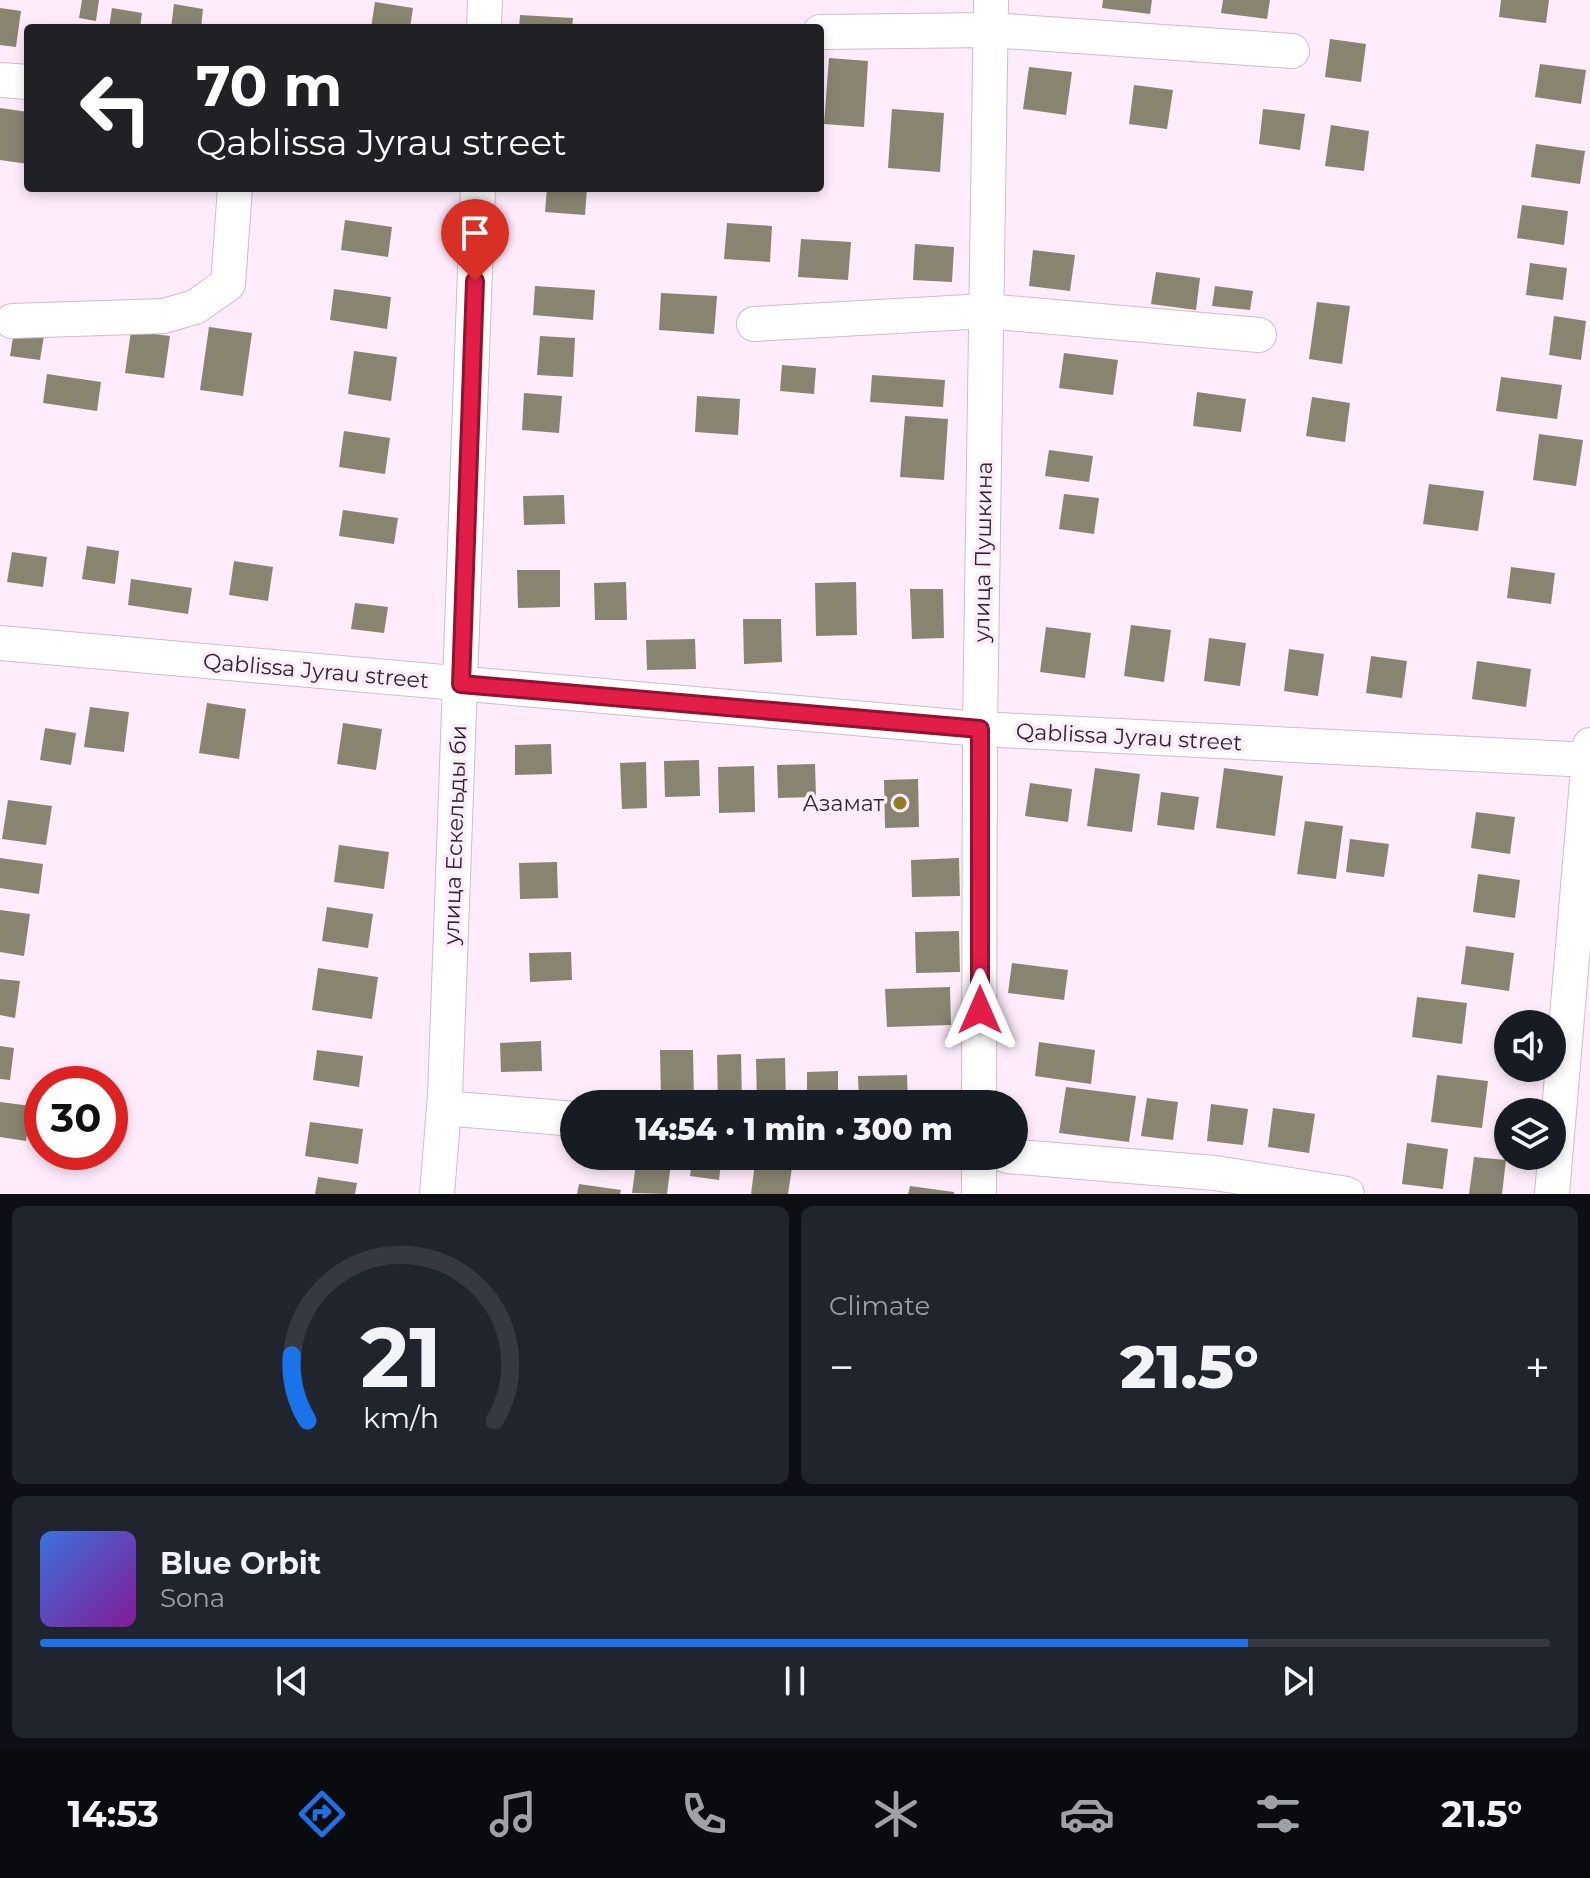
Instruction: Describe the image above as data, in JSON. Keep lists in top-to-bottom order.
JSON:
{
  "streets": {
    "street": ["улица Пушкина", "Qablissa Jyrau street", "улица Ескельды би"]
  },
  "crossings": [
    ["улица Пушкина", "Qablissa Jyrau street"],
    ["Qablissa Jyrau street", "улица Ескельды би"]
  ],
  "places": ["Азамат"],
  "page": {
    "turn": ["70 m", "Qablissa Jyrau street"],
    "limit": "30",
    "trip": "14:54 · 1 min · 300 m",
    "tile": "Climate",
    "heat": ["−", "21.5°", "+"],
    "song": ["Blue Orbit", "Sona"],
    "tabs": ["14:53", "21.5°"],
    "gauge": ["21", "km/h"]
  }
}
